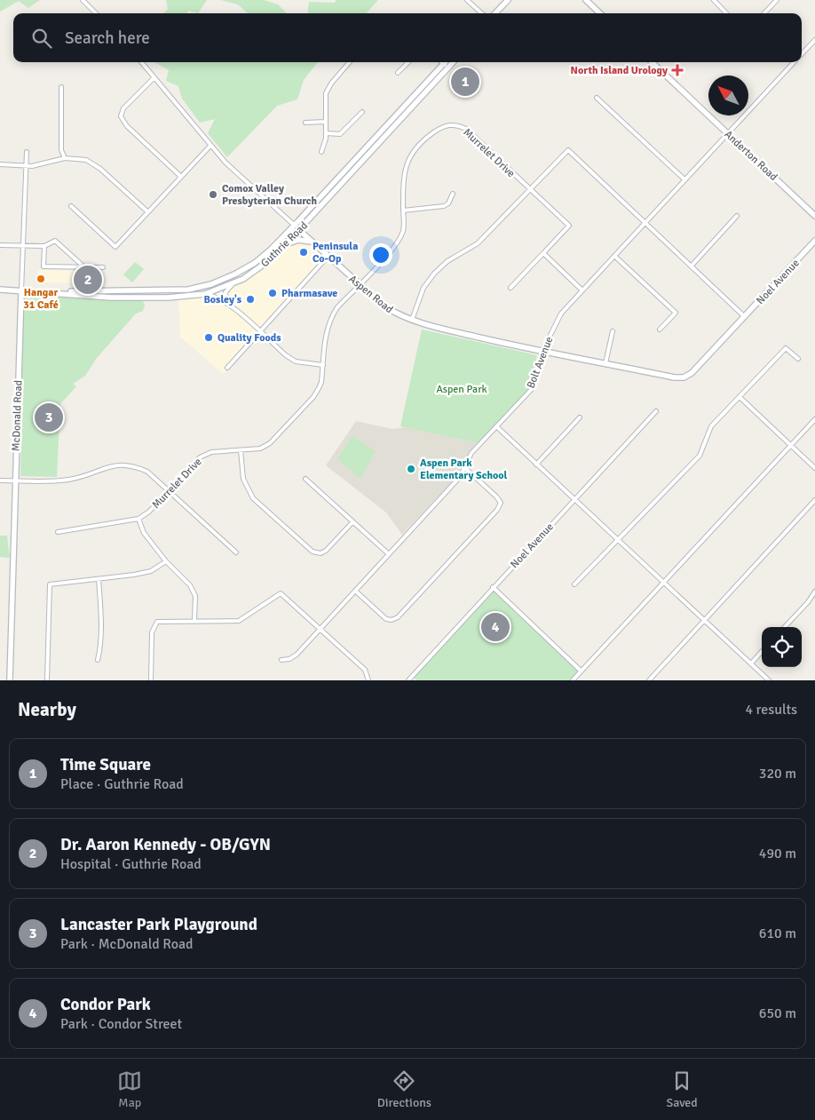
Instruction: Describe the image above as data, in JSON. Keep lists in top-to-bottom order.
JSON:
{
  "streets": {
    "main road": [
      "Anderton Road",
      "Guthrie Road",
      "Noel Avenue",
      "Aspen Road",
      "McDonald Road"
    ],
    "street": ["Murrelet Drive", "Bolt Avenue"]
  },
  "crossings": [
    ["Murrelet Drive", "Aspen Road"],
    ["Anderton Road", "Bolt Avenue"],
    ["Guthrie Road", "Aspen Road"],
    ["Guthrie Road", "McDonald Road"],
    ["Noel Avenue", "Aspen Road"],
    ["Aspen Road", "Bolt Avenue"]
  ],
  "parks": ["Aspen Park"],
  "places": {
    "health": ["North Island Urology"],
    "other": [
      "Comox Valley Presbyterian Church",
      "Peninsula Co-Op",
      "Hangar 31 Café",
      "Pharmasave",
      "Bosley's",
      "Quality Foods",
      "Aspen Park Elementary School"
    ]
  },
  "north": "top left",
  "page": {
    "search": "Search here",
    "pins": [
      "1",
      "2",
      "3",
      "4"
    ],
    "heading": ["Nearby", "4 results"],
    "list": [
      {
        "mark": "1",
        "name": "Time Square",
        "note": "Place · Guthrie Road",
        "value": "320 m"
      },
      {
        "mark": "2",
        "name": "Dr. Aaron Kennedy - OB/GYN",
        "note": "Hospital · Guthrie Road",
        "value": "490 m"
      },
      {
        "mark": "3",
        "name": "Lancaster Park Playground",
        "note": "Park · McDonald Road",
        "value": "610 m"
      },
      {
        "mark": "4",
        "name": "Condor Park",
        "note": "Park · Condor Street",
        "value": "650 m"
      }
    ],
    "nav": ["Map", "Directions", "Saved"]
  }
}
